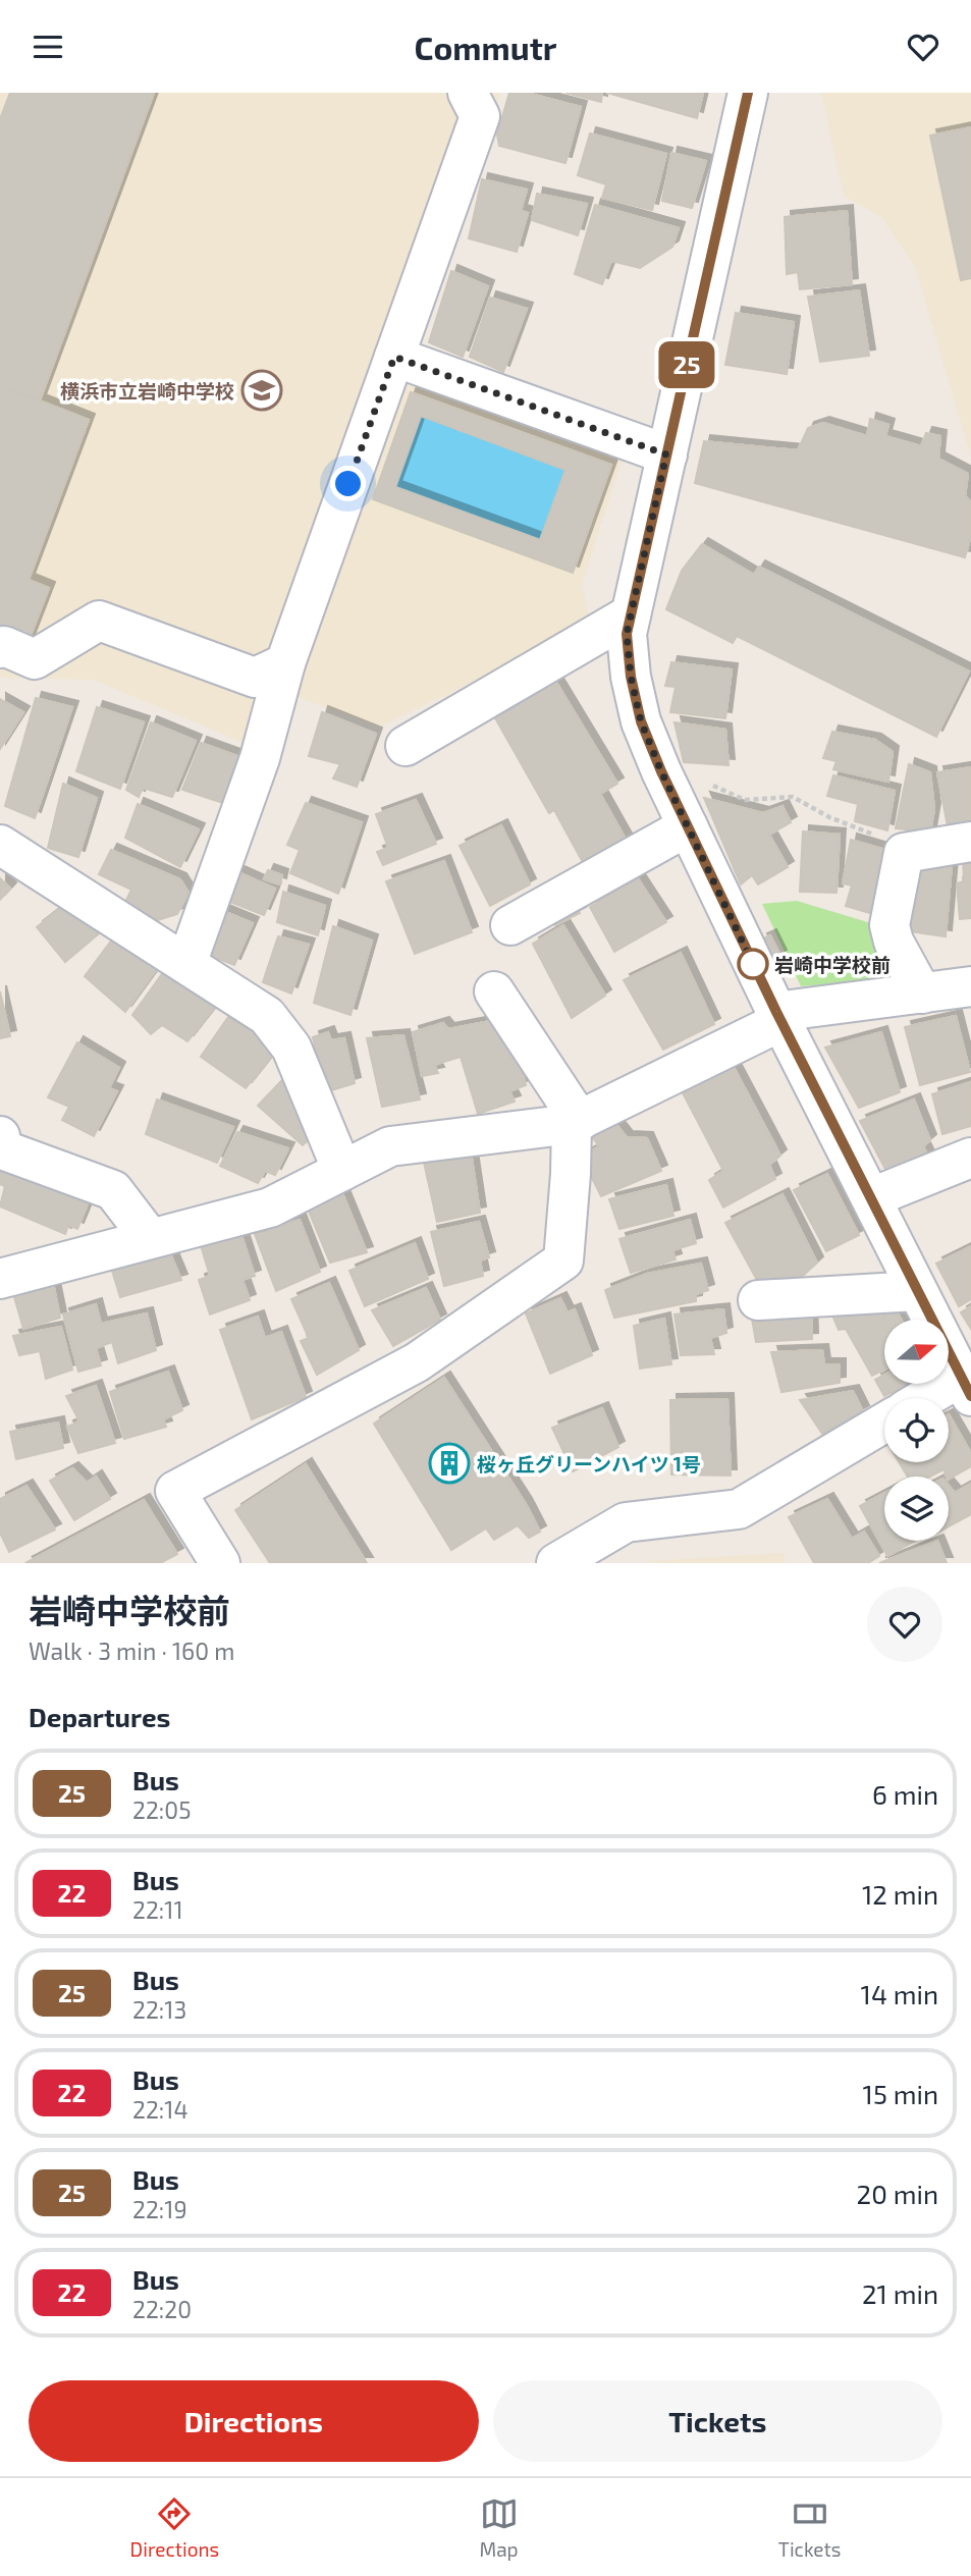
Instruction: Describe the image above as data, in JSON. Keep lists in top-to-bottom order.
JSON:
{
  "places": {
    "school or university": ["横浜市立岩崎中学校"],
    "other": ["岩崎中学校前"],
    "building": ["桜ヶ丘グリーンハイツ 1号"]
  },
  "lines": ["bus line 25"],
  "north": "right",
  "page": {
    "header": "Commutr",
    "on_map": "25",
    "heading": [
      ["岩崎中学校前", "Walk · 3 min · 160 m"],
      "Departures"
    ],
    "list": [
      {
        "mark": "25",
        "name": "Bus",
        "note": "22:05",
        "value": "6 min"
      },
      {
        "mark": "22",
        "name": "Bus",
        "note": "22:11",
        "value": "12 min"
      },
      {
        "mark": "25",
        "name": "Bus",
        "note": "22:13",
        "value": "14 min"
      },
      {
        "mark": "22",
        "name": "Bus",
        "note": "22:14",
        "value": "15 min"
      },
      {
        "mark": "25",
        "name": "Bus",
        "note": "22:19",
        "value": "20 min"
      },
      {
        "mark": "22",
        "name": "Bus",
        "note": "22:20",
        "value": "21 min"
      }
    ],
    "buttons": ["Directions", "Tickets"],
    "tabs": ["Directions", "Map", "Tickets"]
  }
}
